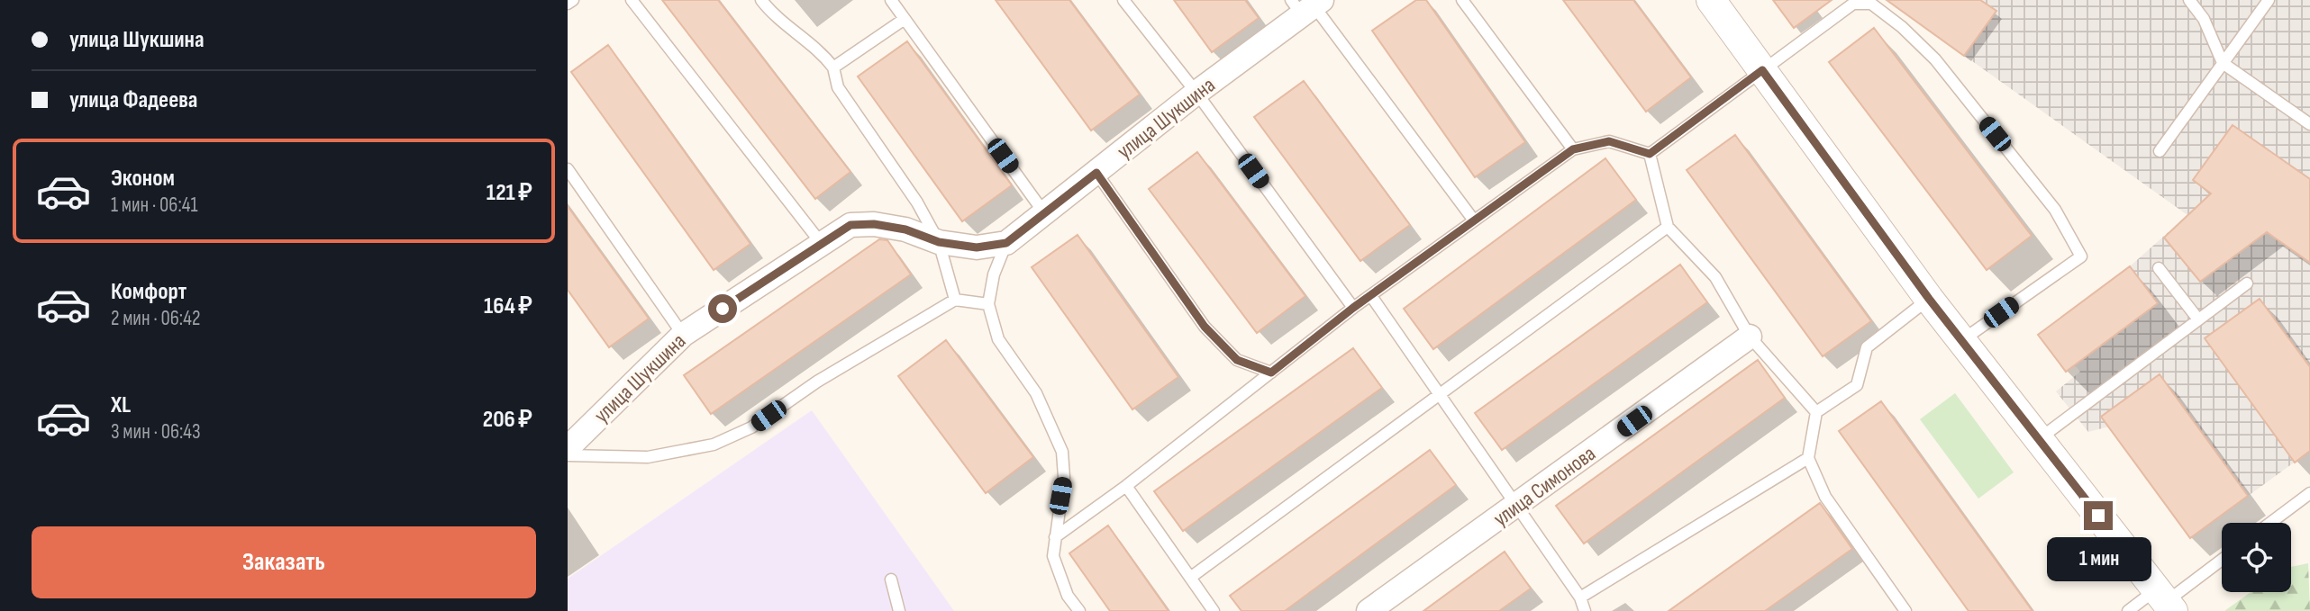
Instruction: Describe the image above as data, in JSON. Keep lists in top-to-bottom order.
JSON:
{
  "streets": {
    "street": ["улица Шукшина", "улица Симонова"]
  },
  "page": {
    "banner": ["улица Шукшина", "улица Фадеева"],
    "list": [
      {
        "name": "Эконом",
        "note": "1 мин · 06:41",
        "value": "121 ₽"
      },
      {
        "name": "Комфорт",
        "note": "2 мин · 06:42",
        "value": "164 ₽"
      },
      {
        "name": "XL",
        "note": "3 мин · 06:43",
        "value": "206 ₽"
      }
    ],
    "buttons": "Заказать",
    "bubble": "1 мин"
  }
}
